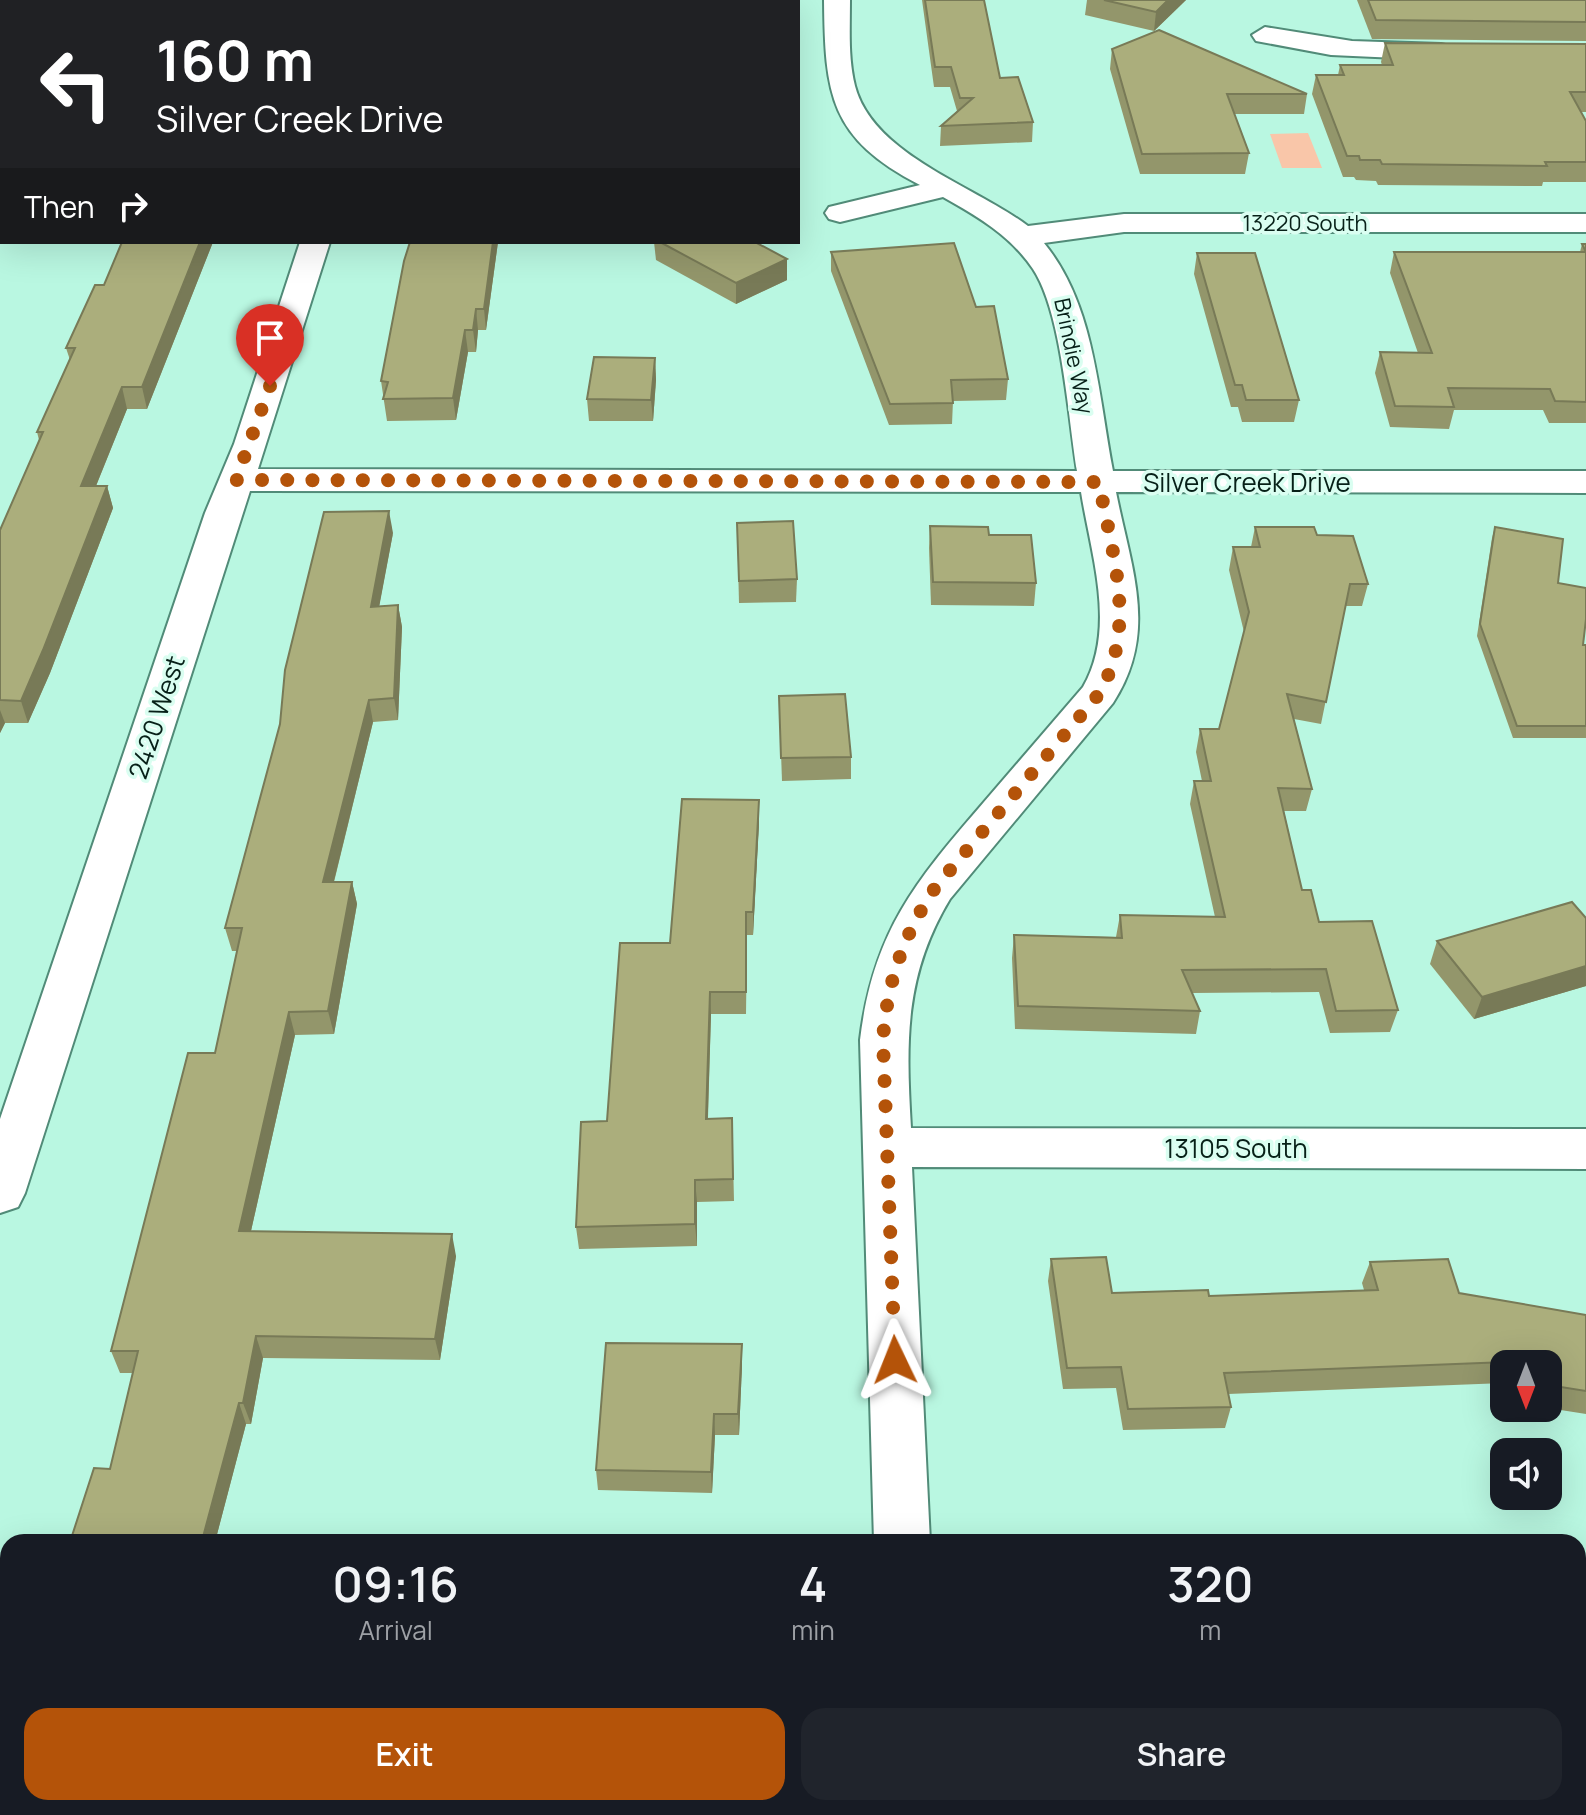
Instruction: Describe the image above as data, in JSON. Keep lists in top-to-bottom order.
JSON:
{
  "streets": {
    "street": [
      "13220 South",
      "Brindie Way",
      "Silver Creek Drive",
      "2420 West",
      "13105 South"
    ]
  },
  "crossings": [
    ["13220 South", "Brindie Way"],
    ["Brindie Way", "Silver Creek Drive"],
    ["Brindie Way", "13105 South"],
    ["Silver Creek Drive", "2420 West"]
  ],
  "north": "bottom",
  "page": {
    "turn": ["160 m", "Silver Creek Drive"],
    "then": "Then",
    "eta": [
      "09:16",
      "Arrival",
      "4",
      "min",
      "320",
      "m"
    ],
    "buttons": ["Exit", "Share"]
  }
}
